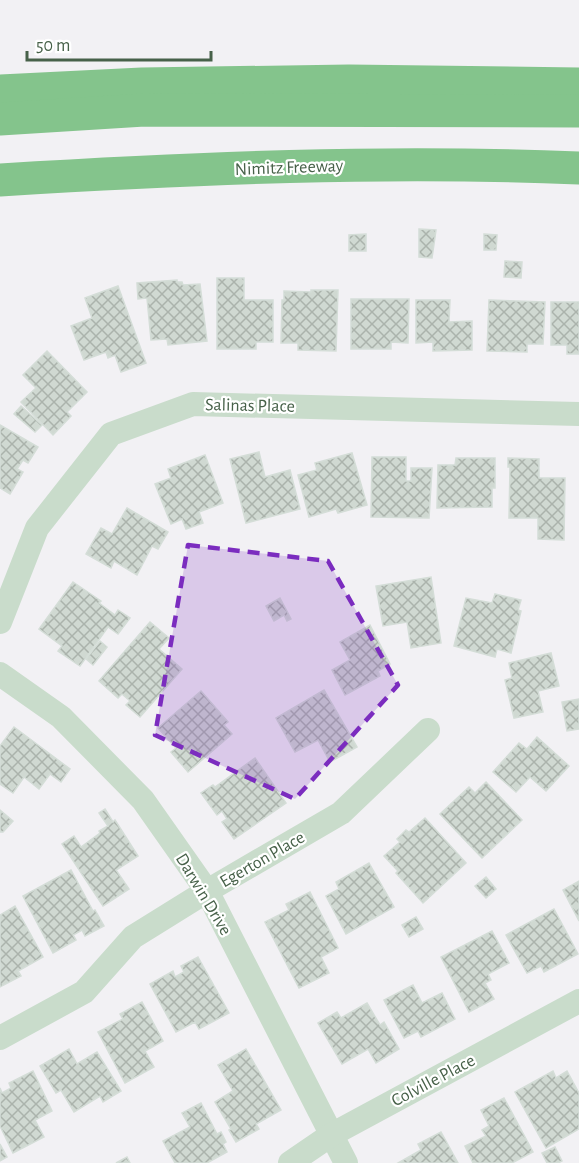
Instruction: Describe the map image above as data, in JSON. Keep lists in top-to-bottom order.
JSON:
{
  "streets": {
    "highway": ["Nimitz Freeway"],
    "street": [
      "Salinas Place",
      "Egerton Place",
      "Darwin Drive",
      "Colville Place"
    ]
  },
  "crossings": [
    ["Egerton Place", "Darwin Drive"],
    ["Darwin Drive", "Colville Place"]
  ],
  "scale_bar": "50 m"
}
